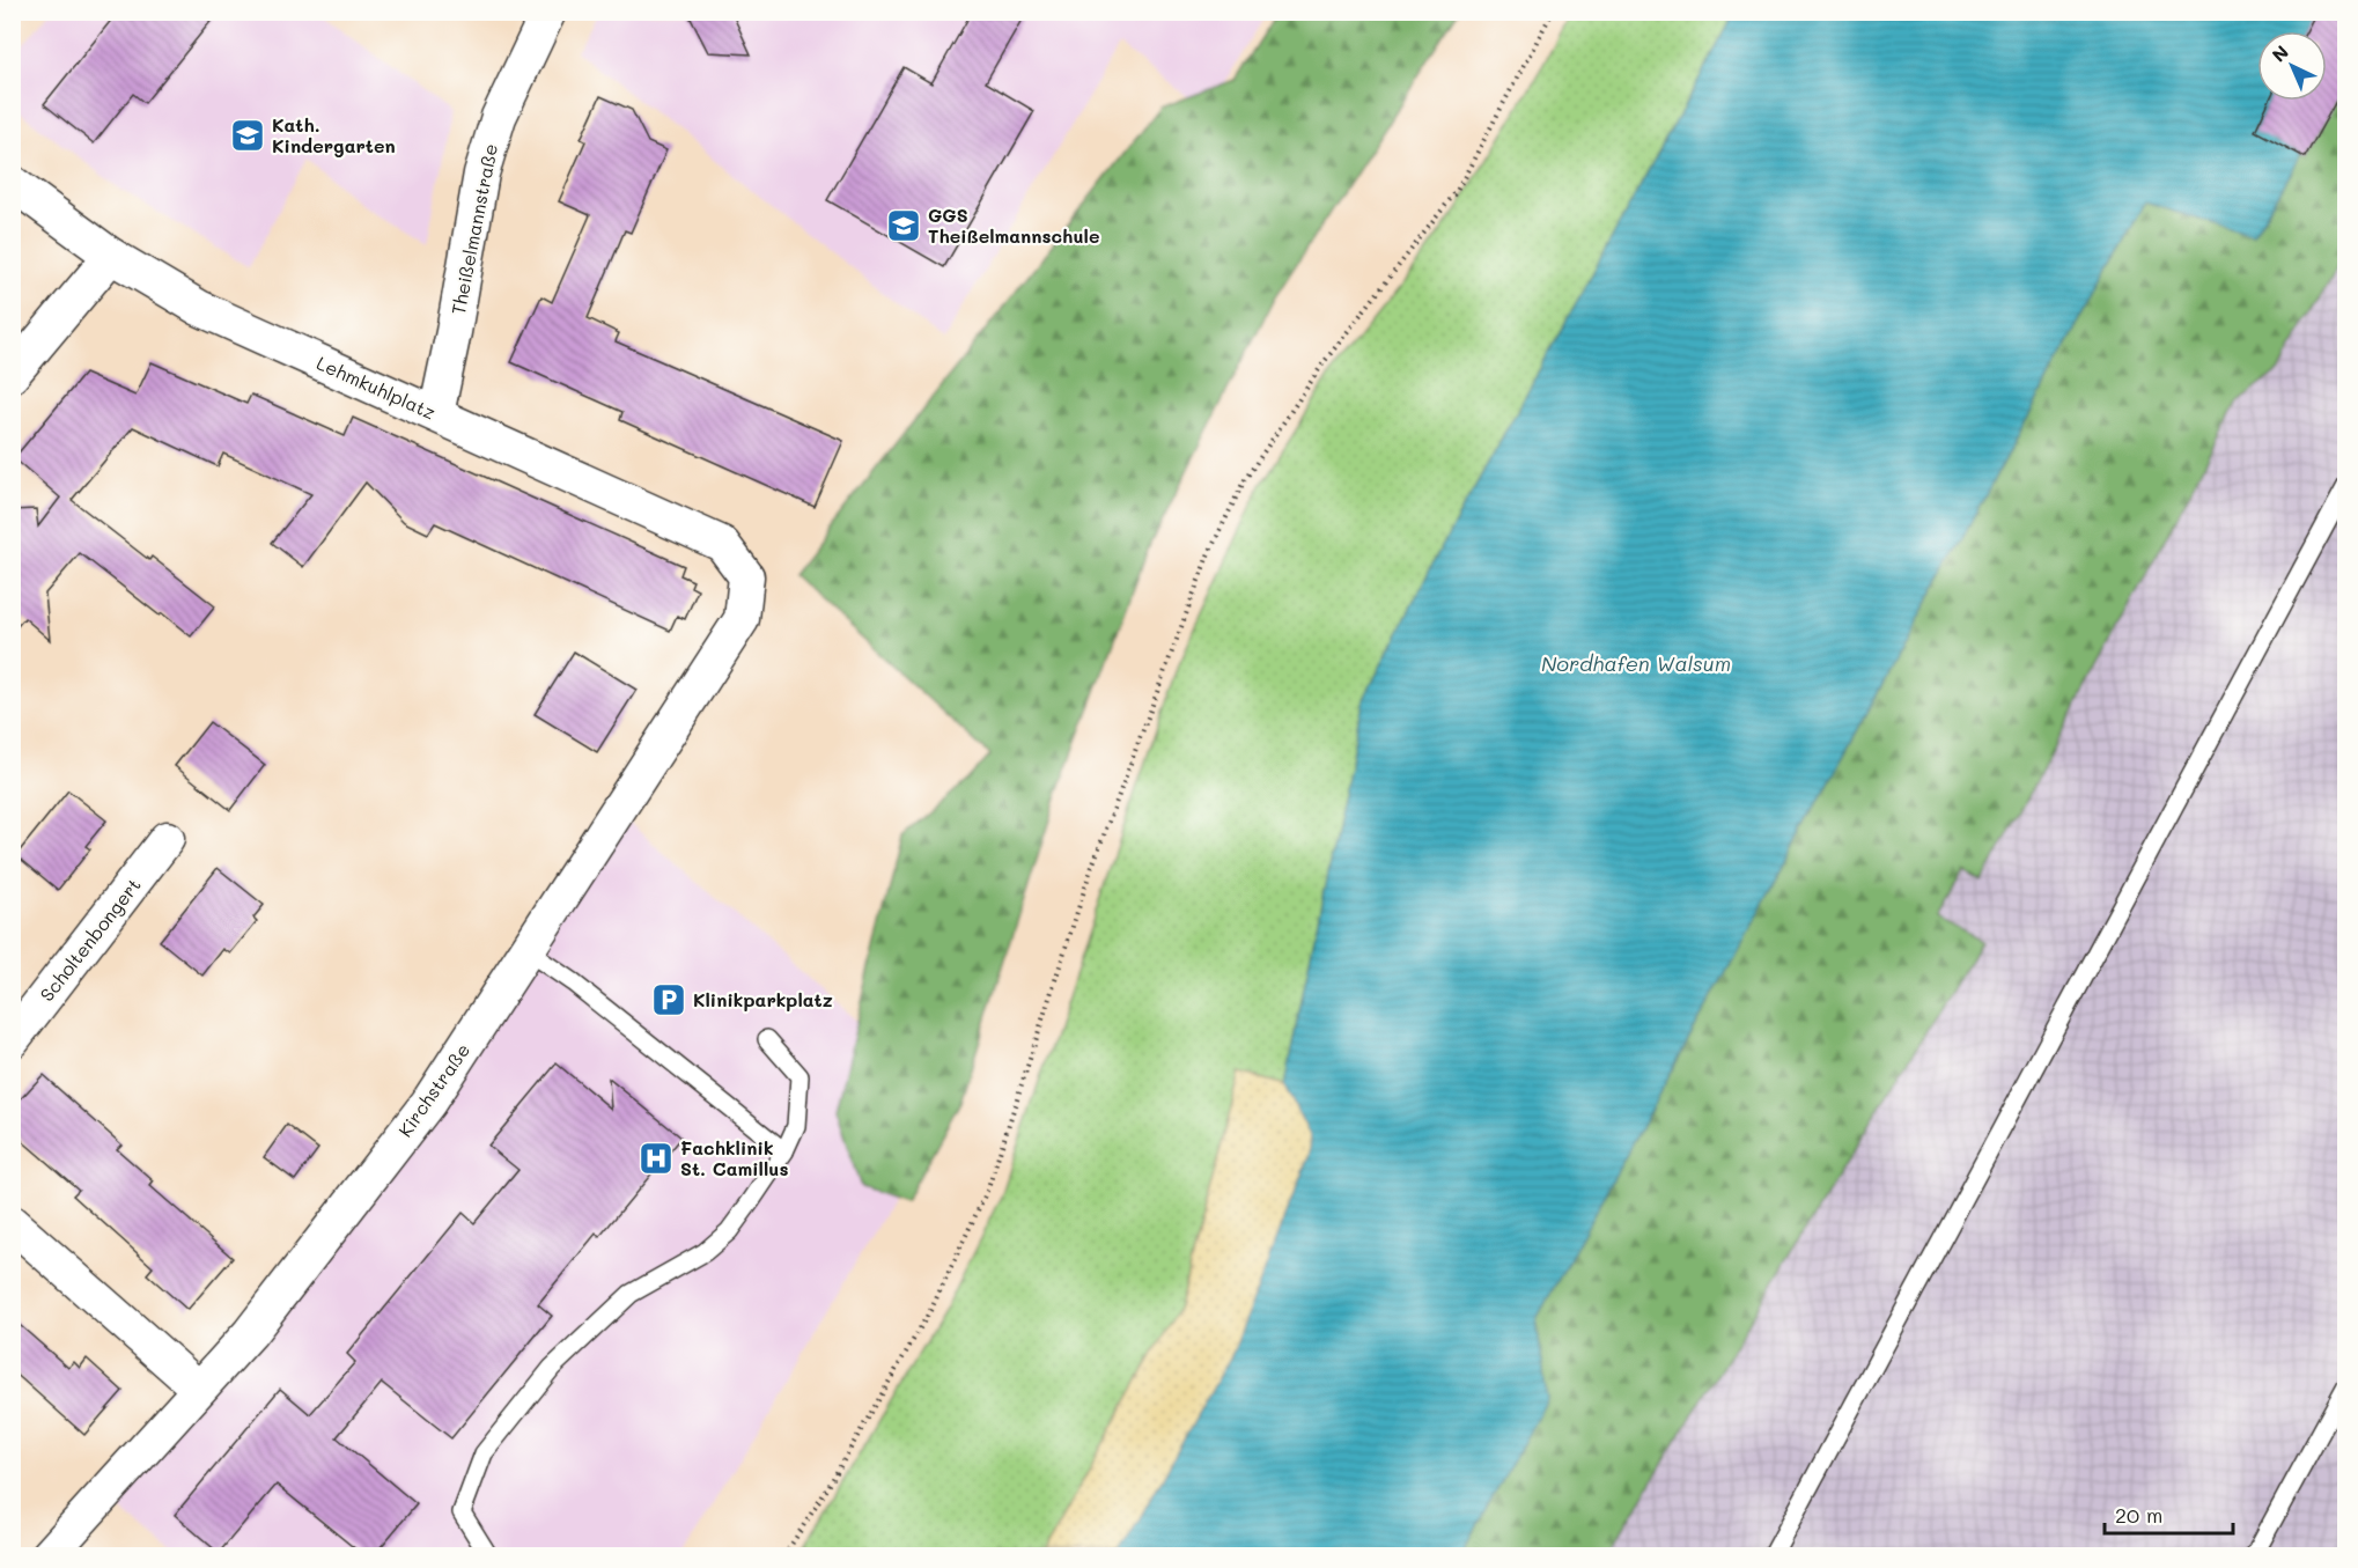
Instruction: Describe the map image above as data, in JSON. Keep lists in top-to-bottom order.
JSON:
{
  "streets": {
    "street": [
      "Theißelmannstraße",
      "Lehmkuhlplatz",
      "Scholtenbongert",
      "Kirchstraße"
    ]
  },
  "crossings": [
    ["Theißelmannstraße", "Lehmkuhlplatz"],
    ["Lehmkuhlplatz", "Kirchstraße"]
  ],
  "water": ["Nordhafen Walsum"],
  "places": {
    "school or university": ["Kath. Kindergarten", "GGS Theißelmannschule"],
    "parking": ["Klinikparkplatz"],
    "hospital": ["Fachklinik St. Camillus"]
  },
  "scale_bar": "20 m",
  "north": "top left"
}
